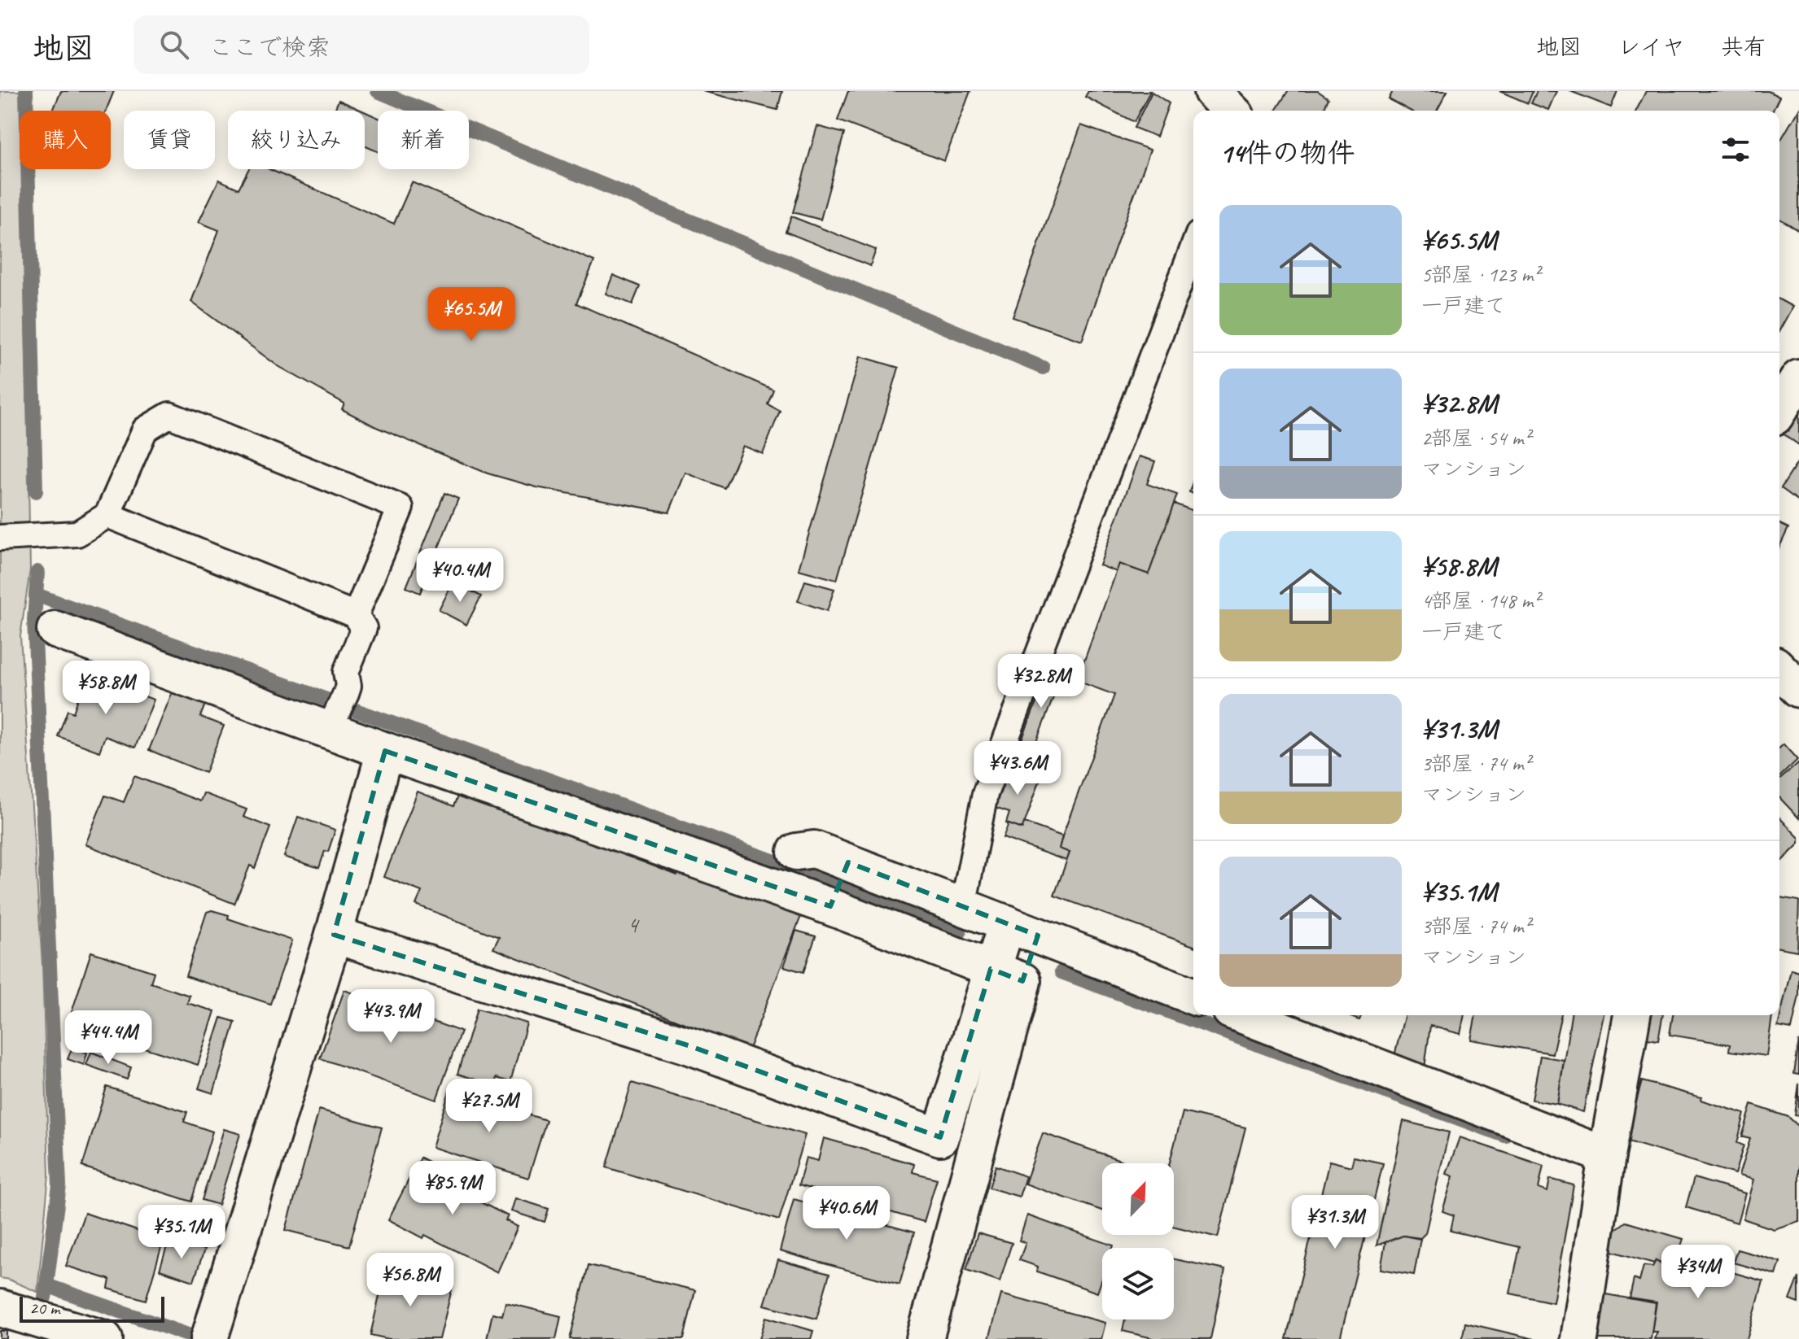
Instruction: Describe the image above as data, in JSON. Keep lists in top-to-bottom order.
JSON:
{
  "house_numbers": ["4"],
  "scale_bar": "20 m",
  "north": "top right",
  "page": {
    "header": "地図",
    "search": "ここで検索",
    "nav": ["地図", "レイヤ", "共有"],
    "chip": [
      "購入",
      "賃貸",
      "絞り込み",
      "新着"
    ],
    "heading": "14件の物件",
    "list": [
      {
        "name": "¥65.5M",
        "note": "5部屋 · 123 m² · 一戸建て"
      },
      {
        "name": "¥32.8M",
        "note": "2部屋 · 54 m² · マンション"
      },
      {
        "name": "¥58.8M",
        "note": "4部屋 · 148 m² · 一戸建て"
      },
      {
        "name": "¥31.3M",
        "note": "3部屋 · 74 m² · マンション"
      },
      {
        "name": "¥35.1M",
        "note": "3部屋 · 74 m² · マンション"
      }
    ],
    "price": [
      "¥65.5M",
      "¥40.4M",
      "¥32.8M",
      "¥58.8M",
      "¥43.6M",
      "¥43.9M",
      "¥44.4M",
      "¥27.5M",
      "¥85.9M",
      "¥40.6M",
      "¥31.3M",
      "¥35.1M",
      "¥34M",
      "¥56.8M"
    ],
    "scale": "20 m"
  }
}
